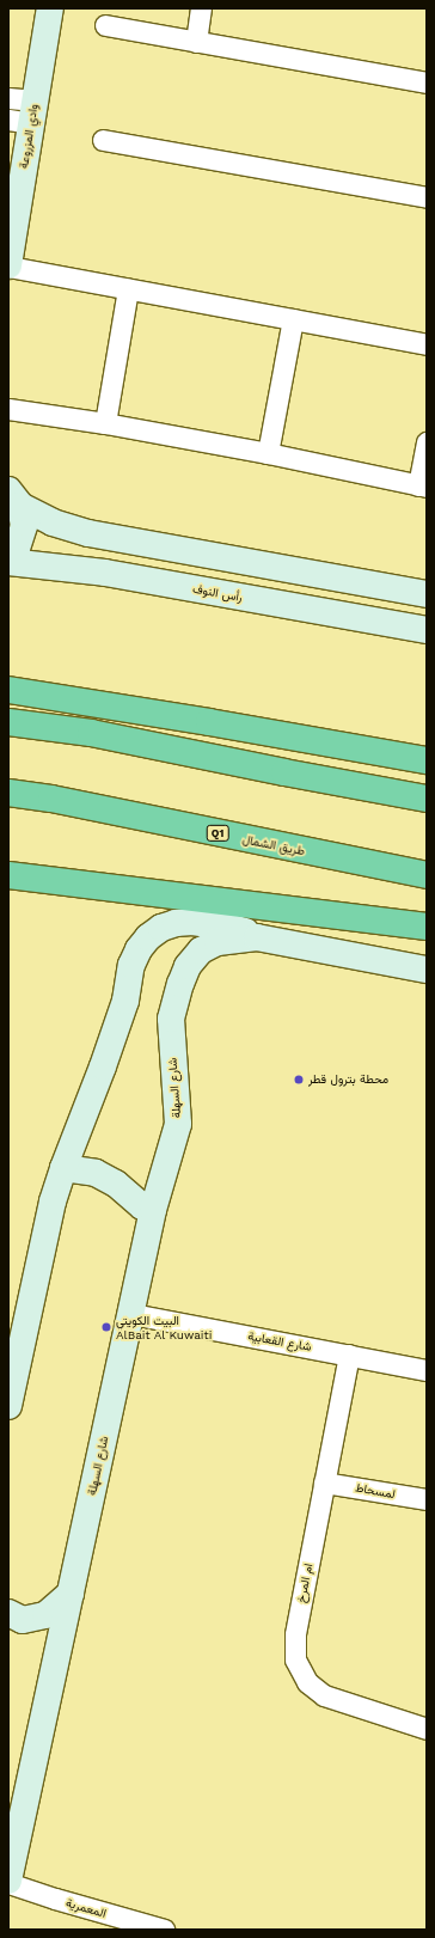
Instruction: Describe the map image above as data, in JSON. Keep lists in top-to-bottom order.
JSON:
{
  "streets": {
    "highway": ["Q1", "طريق الشمال"],
    "street": [
      "وادي المزروعة",
      "رأس النوف",
      "شارع السهلة",
      "شارع القعابية",
      "لمسحاط",
      "ام المرخ",
      "المعمرية"
    ]
  },
  "crossings": [
    ["شارع السهلة", "شارع القعابية"],
    ["شارع السهلة", "المعمرية"],
    ["شارع القعابية", "ام المرخ"],
    ["لمسحاط", "ام المرخ"]
  ],
  "places": ["محطة بترول قطر", "البيت الكويتي AlBait Al Kuwaiti"]
}
